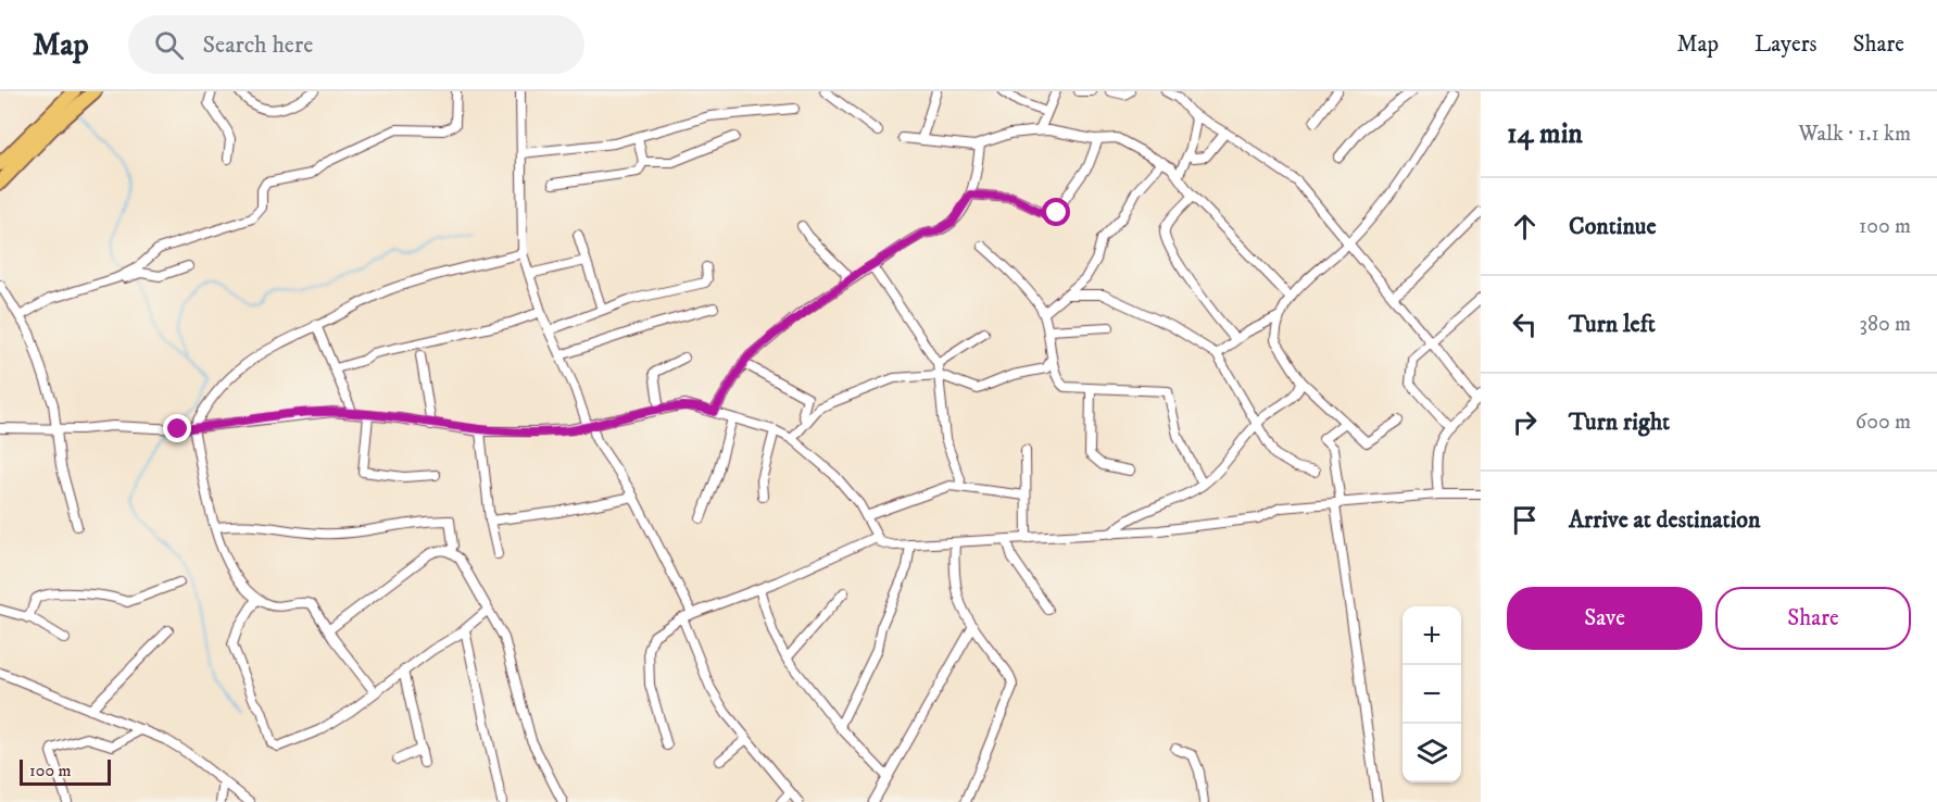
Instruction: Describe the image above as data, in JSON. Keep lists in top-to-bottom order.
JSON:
{
  "scale_bar": "100 m",
  "page": {
    "header": "Map",
    "search": "Search here",
    "nav": ["Map", "Layers", "Share"],
    "heading": ["14 min", "Walk · 1.1 km"],
    "list": [
      ["Continue", "100 m"],
      ["Turn left", "380 m"],
      ["Turn right", "600 m"],
      "Arrive at destination"
    ],
    "buttons": ["Save", "Share"],
    "map_buttons": ["+", "−"],
    "scale": "100 m"
  }
}
